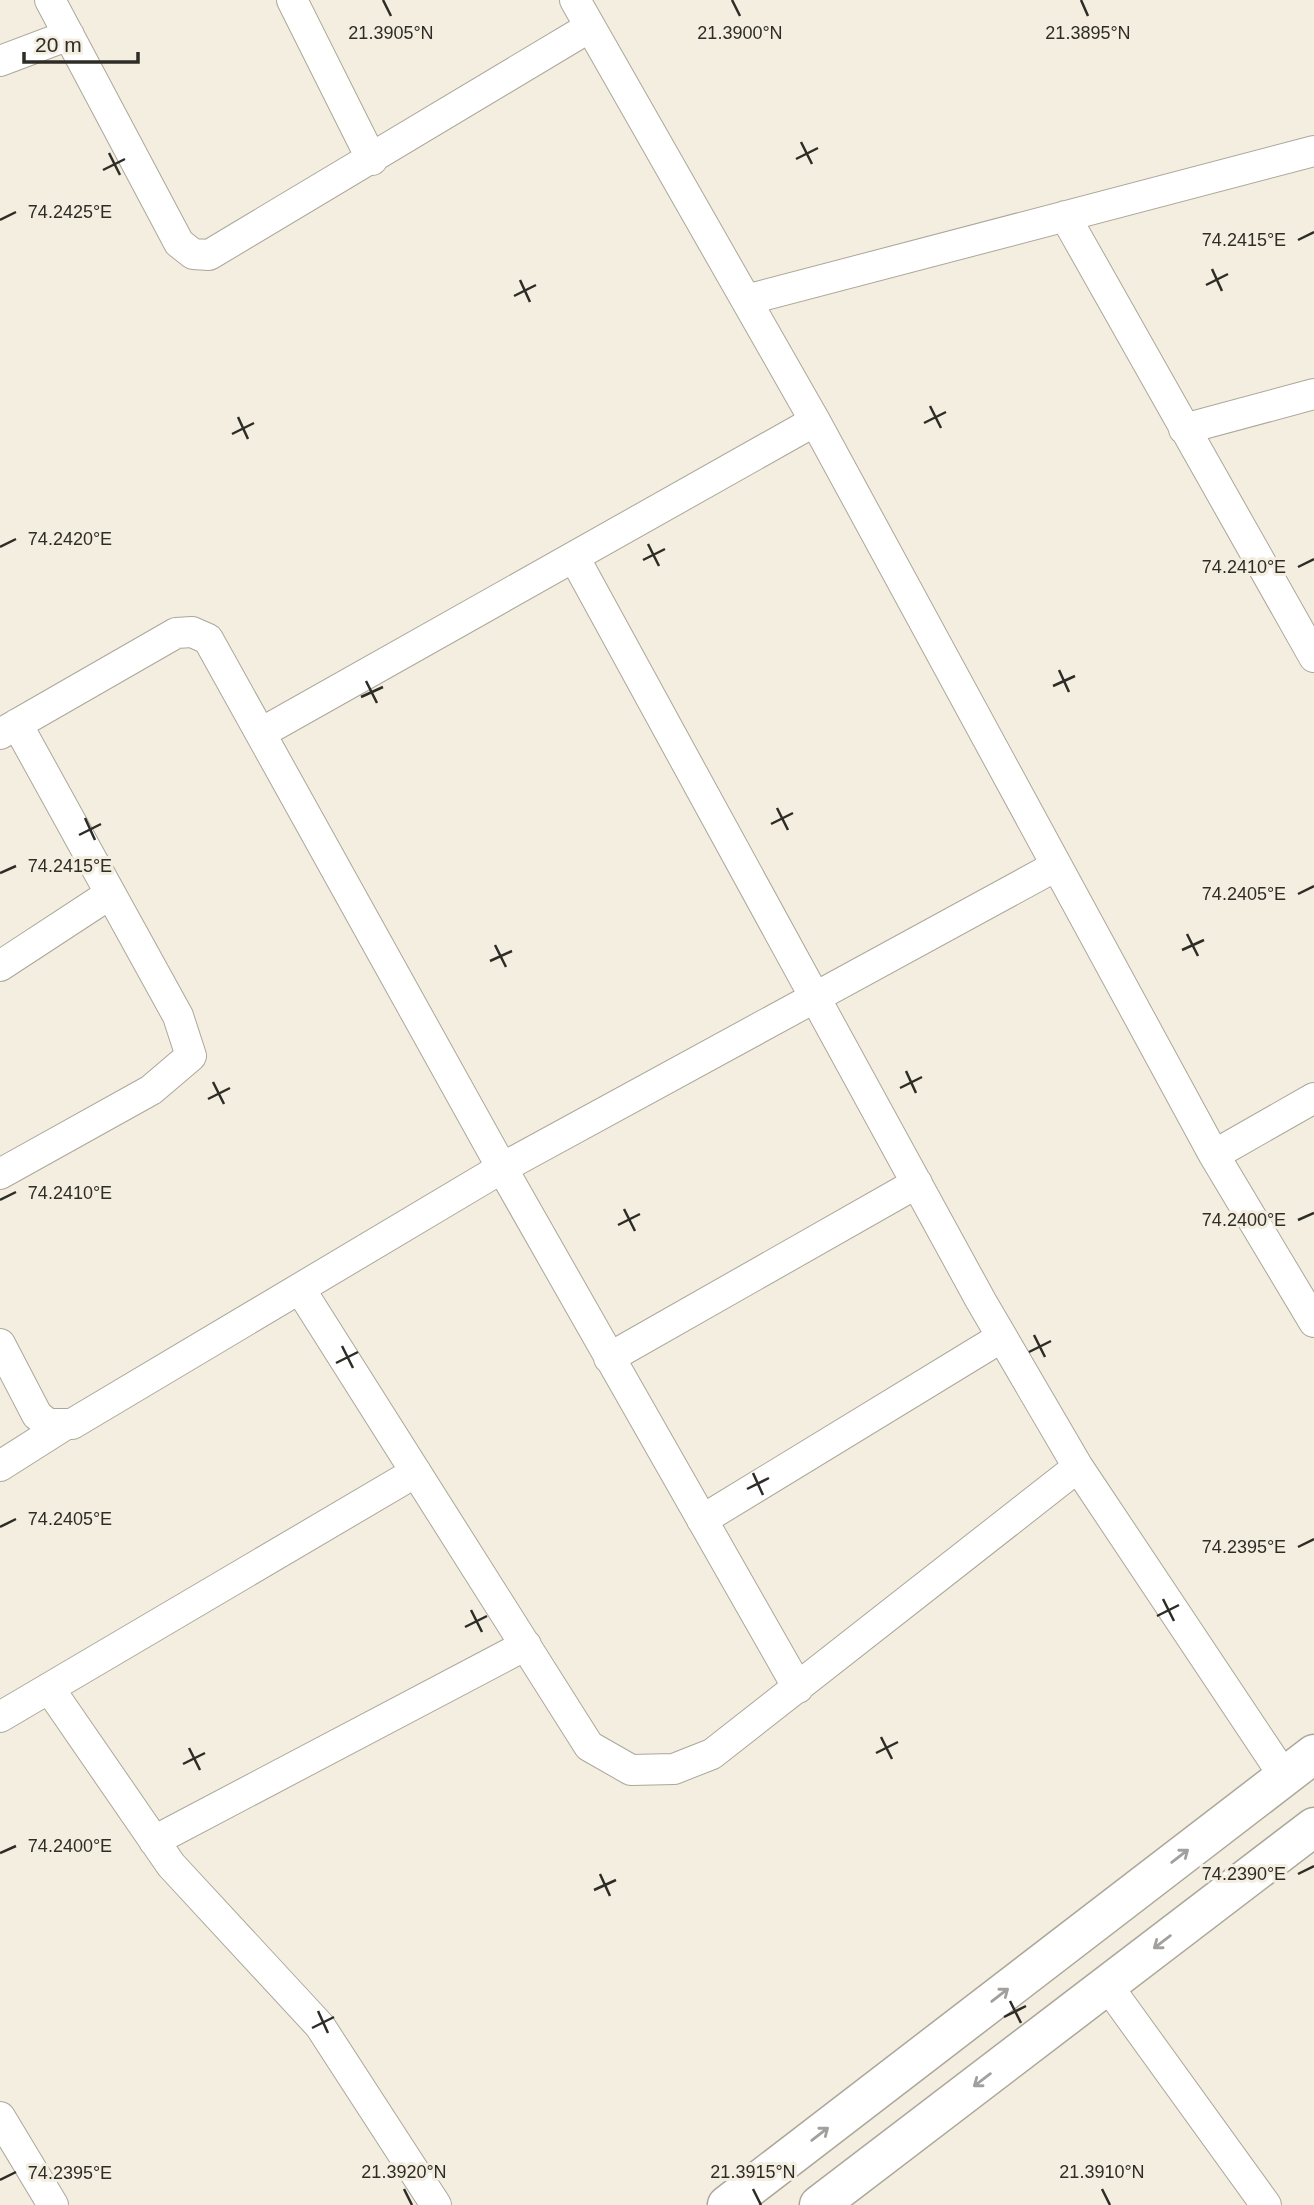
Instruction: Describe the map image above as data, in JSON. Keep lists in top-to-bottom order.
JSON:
{
  "scale_bar": "20 m",
  "coordinates": [
    "21.3900°N",
    "21.3895°N",
    "21.3905°N",
    "74.2425°E",
    "74.2415°E",
    "74.2420°E",
    "74.2410°E",
    "74.2405°E",
    "74.2400°E",
    "74.2395°E",
    "74.2390°E",
    "21.3920°N",
    "21.3915°N",
    "21.3910°N"
  ]
}
